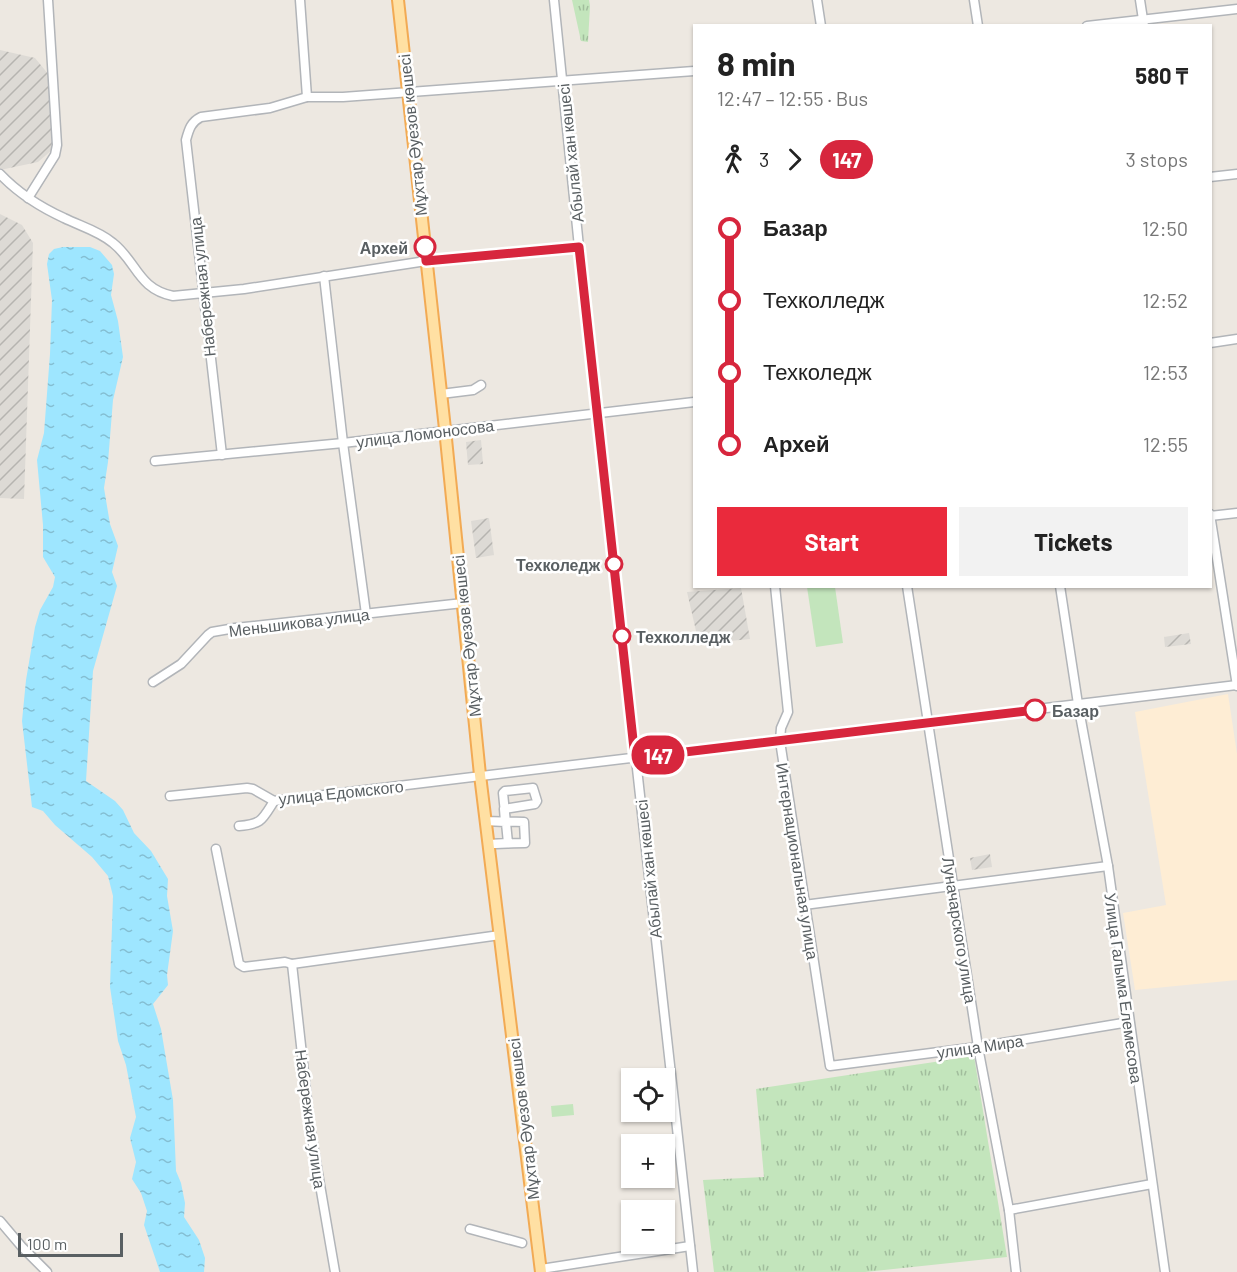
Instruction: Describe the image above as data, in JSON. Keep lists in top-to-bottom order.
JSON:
{
  "streets": {
    "main road": ["Мұхтар Әуезов көшесі"],
    "street": [
      "Абылай хан көшесі",
      "Набережная улица",
      "улица Ломоносова",
      "Меньшикова улица",
      "улица Едомского",
      "Интернациональная улица",
      "Луначарского улица",
      "Улица Галыма Елемесова",
      "улица Мира"
    ]
  },
  "crossings": [
    ["Мұхтар Әуезов көшесі", "улица Ломоносова"],
    ["Мұхтар Әуезов көшесі", "Меньшикова улица"],
    ["Мұхтар Әуезов көшесі", "улица Едомского"],
    ["Абылай хан көшесі", "улица Ломоносова"],
    ["Абылай хан көшесі", "улица Едомского"],
    ["Набережная улица", "улица Ломоносова"],
    ["улица Едомского", "Интернациональная улица"],
    ["улица Едомского", "Луначарского улица"],
    ["улица Едомского", "Улица Галыма Елемесова"],
    ["Интернациональная улица", "улица Мира"],
    ["Луначарского улица", "улица Мира"],
    ["Улица Галыма Елемесова", "улица Мира"]
  ],
  "places": [
    "Архей",
    "Техколедж",
    "Техколледж",
    "Базар"
  ],
  "lines": ["bus line 147"],
  "scale_bar": "100 m",
  "page": {
    "on_map": "147",
    "heading": ["8 min", "12:47 – 12:55 · Bus", "580 ₸"],
    "legs": ["3", "147", "3 stops"],
    "list": [
      {
        "name": "Базар",
        "value": "12:50"
      },
      {
        "name": "Техколледж",
        "value": "12:52"
      },
      {
        "name": "Техколедж",
        "value": "12:53"
      },
      {
        "name": "Архей",
        "value": "12:55"
      }
    ],
    "buttons": ["Start", "Tickets"],
    "map_buttons": ["+", "−"],
    "scale": "100 m"
  }
}
